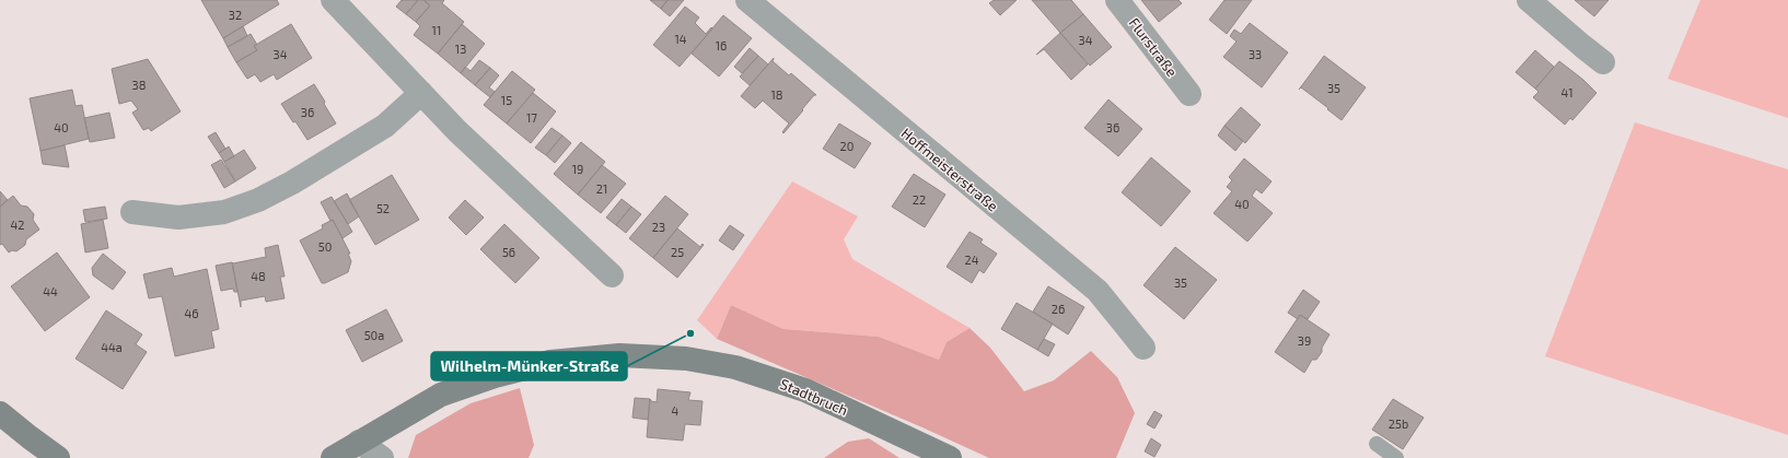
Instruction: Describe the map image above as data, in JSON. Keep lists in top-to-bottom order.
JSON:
{
  "streets": {
    "street": ["Flurstraße", "Hoffmeisterstraße", "Stadtbruch"]
  },
  "places": ["Wilhelm-Münker-Straße"],
  "house_numbers": [
    "32",
    "11",
    "14",
    "34",
    "16",
    "13",
    "34",
    "33",
    "38",
    "35",
    "41",
    "18",
    "15",
    "36",
    "17",
    "40",
    "36",
    "20",
    "19",
    "21",
    "22",
    "40",
    "52",
    "42",
    "23",
    "50",
    "56",
    "25",
    "24",
    "48",
    "35",
    "44",
    "26",
    "46",
    "50a",
    "39",
    "44a",
    "4",
    "25b"
  ]
}
